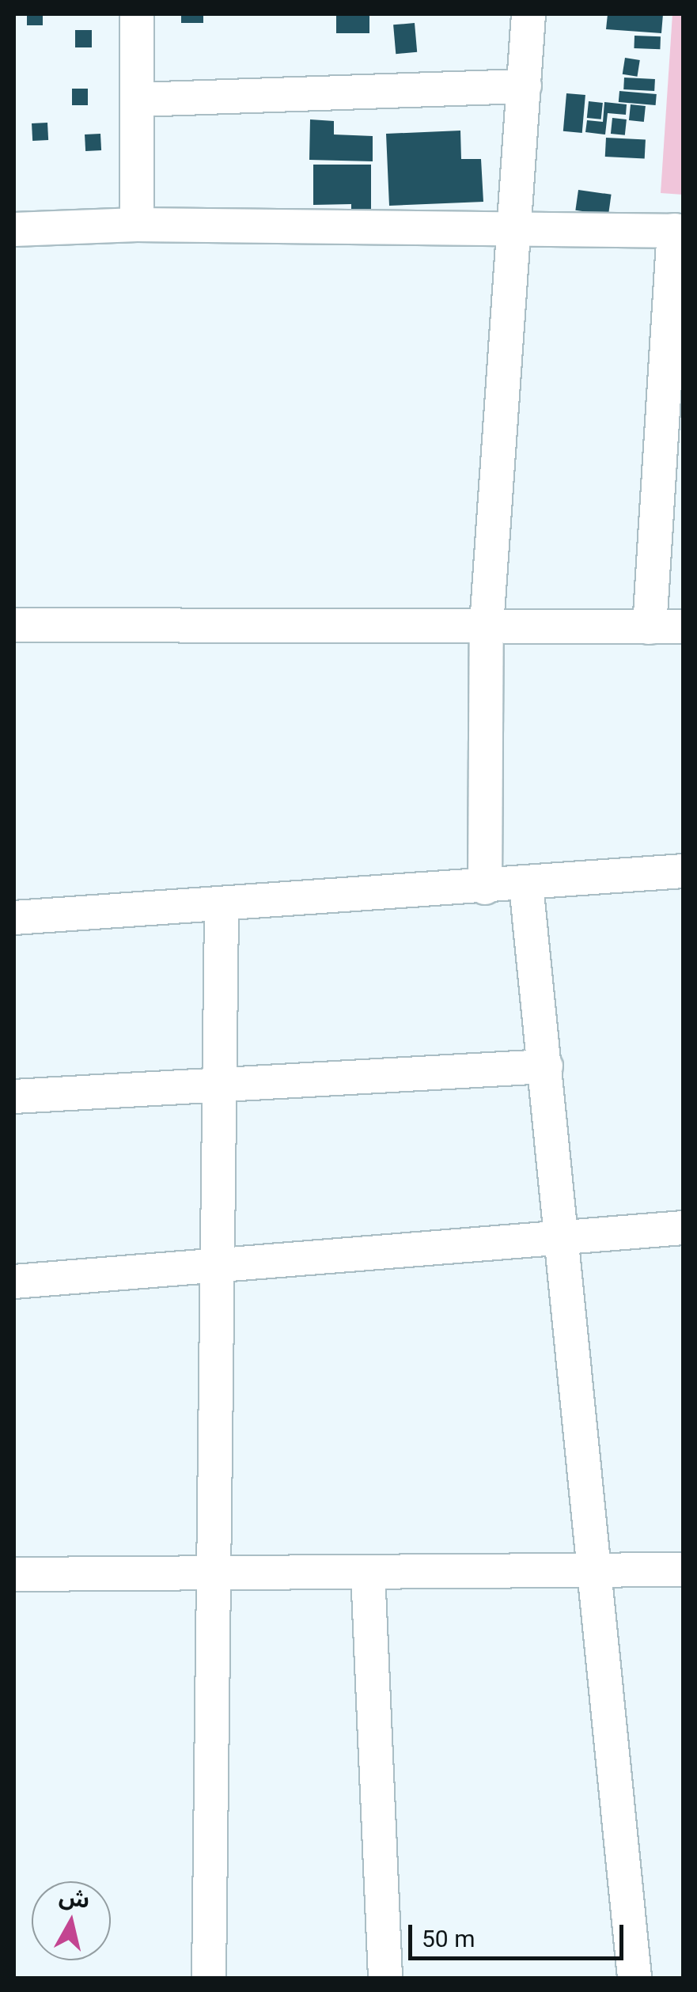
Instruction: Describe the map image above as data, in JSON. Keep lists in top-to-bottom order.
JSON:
{
  "scale_bar": "50 m",
  "north": "top"
}
